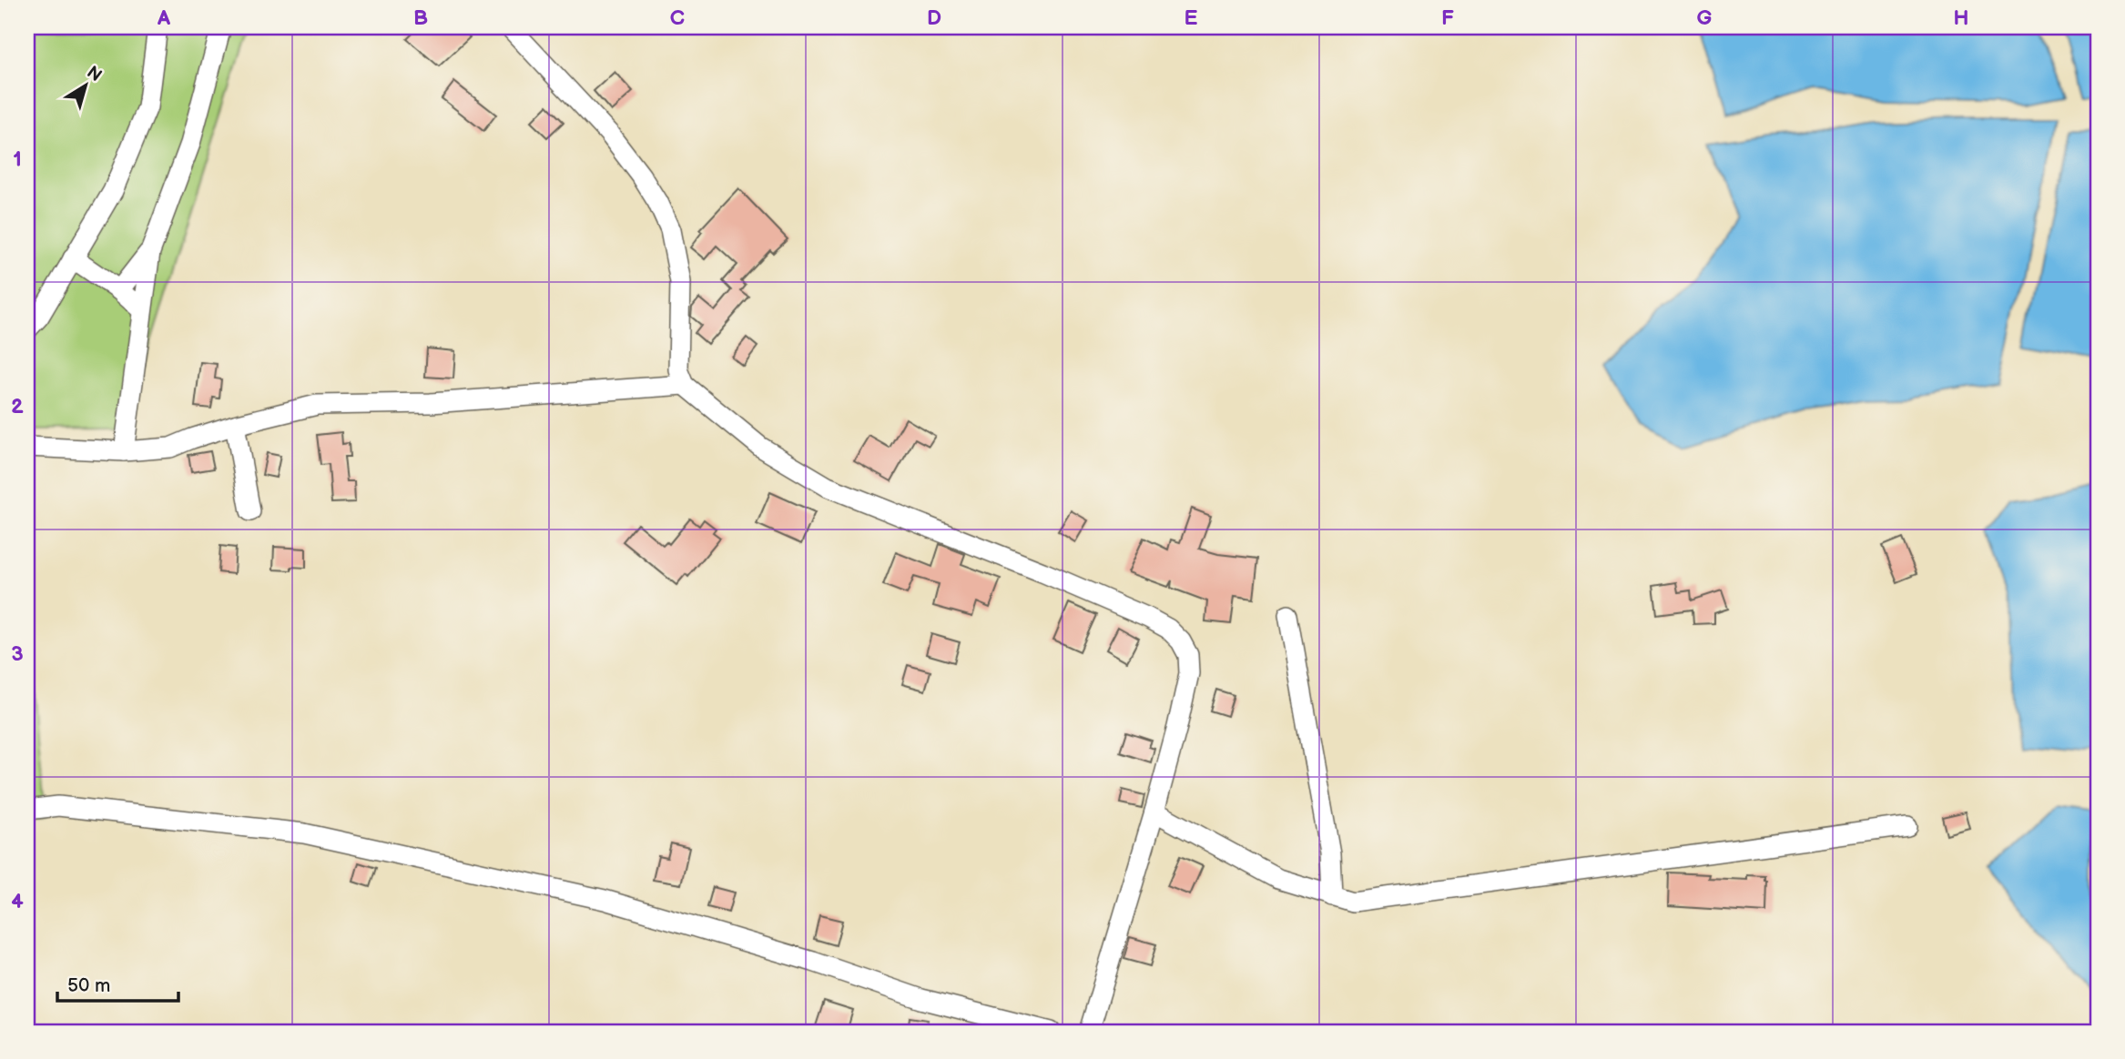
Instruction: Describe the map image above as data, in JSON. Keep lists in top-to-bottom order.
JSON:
{
  "scale_bar": "50 m",
  "north": "top right",
  "grid": {
    "columns": [
      "A",
      "B",
      "C",
      "D",
      "E",
      "F",
      "G",
      "H"
    ],
    "rows": [
      "1",
      "2",
      "3",
      "4"
    ]
  }
}
